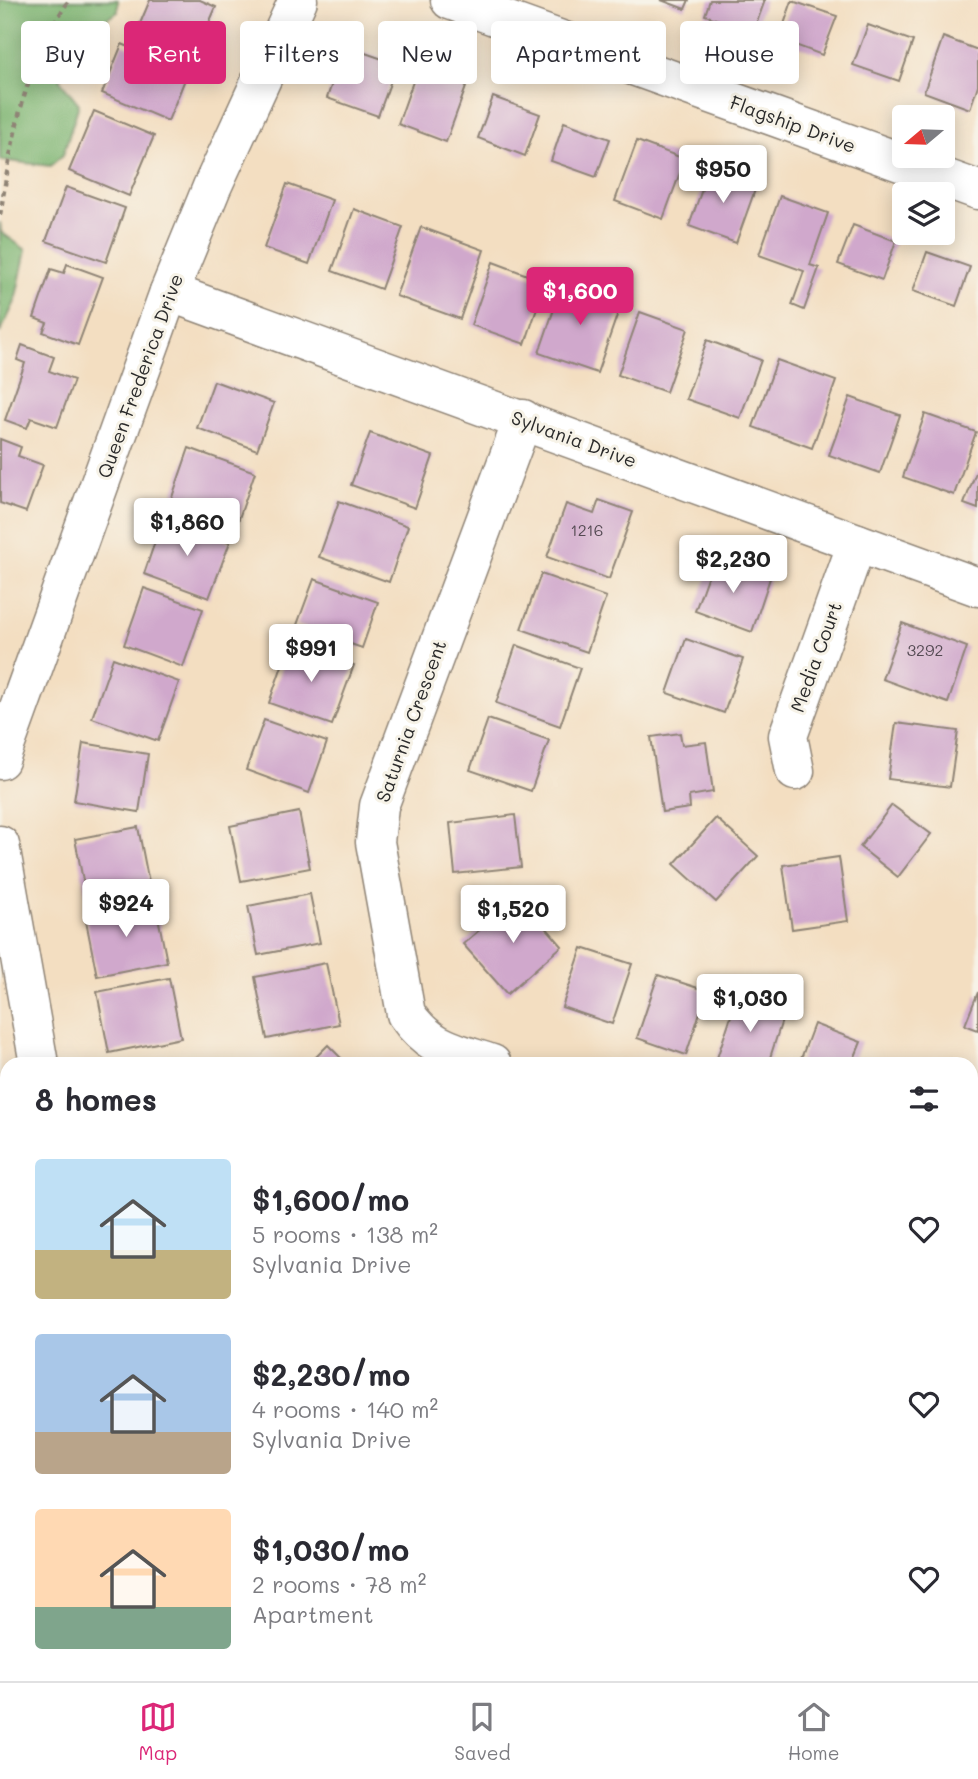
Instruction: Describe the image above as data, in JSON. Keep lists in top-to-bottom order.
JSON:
{
  "streets": {
    "street": [
      "Flagship Drive",
      "Queen Frederica Drive",
      "Sylvania Drive",
      "Media Court",
      "Saturnia Crescent"
    ]
  },
  "crossings": [
    ["Queen Frederica Drive", "Sylvania Drive"],
    ["Sylvania Drive", "Media Court"],
    ["Sylvania Drive", "Saturnia Crescent"]
  ],
  "house_numbers": ["1216", "3292"],
  "north": "left",
  "page": {
    "chip": [
      "Buy",
      "Rent",
      "Filters",
      "New",
      "Apartment",
      "House"
    ],
    "price": [
      "$950",
      "$1,600",
      "$1,860",
      "$2,230",
      "$991",
      "$924",
      "$1,520",
      "$1,030"
    ],
    "heading": "8 homes",
    "list": [
      {
        "name": "$1,600/mo",
        "note": "5 rooms · 138 m² · Sylvania Drive"
      },
      {
        "name": "$2,230/mo",
        "note": "4 rooms · 140 m² · Sylvania Drive"
      },
      {
        "name": "$1,030/mo",
        "note": "2 rooms · 78 m² · Apartment"
      }
    ],
    "tabs": ["Map", "Saved", "Home"]
  }
}
